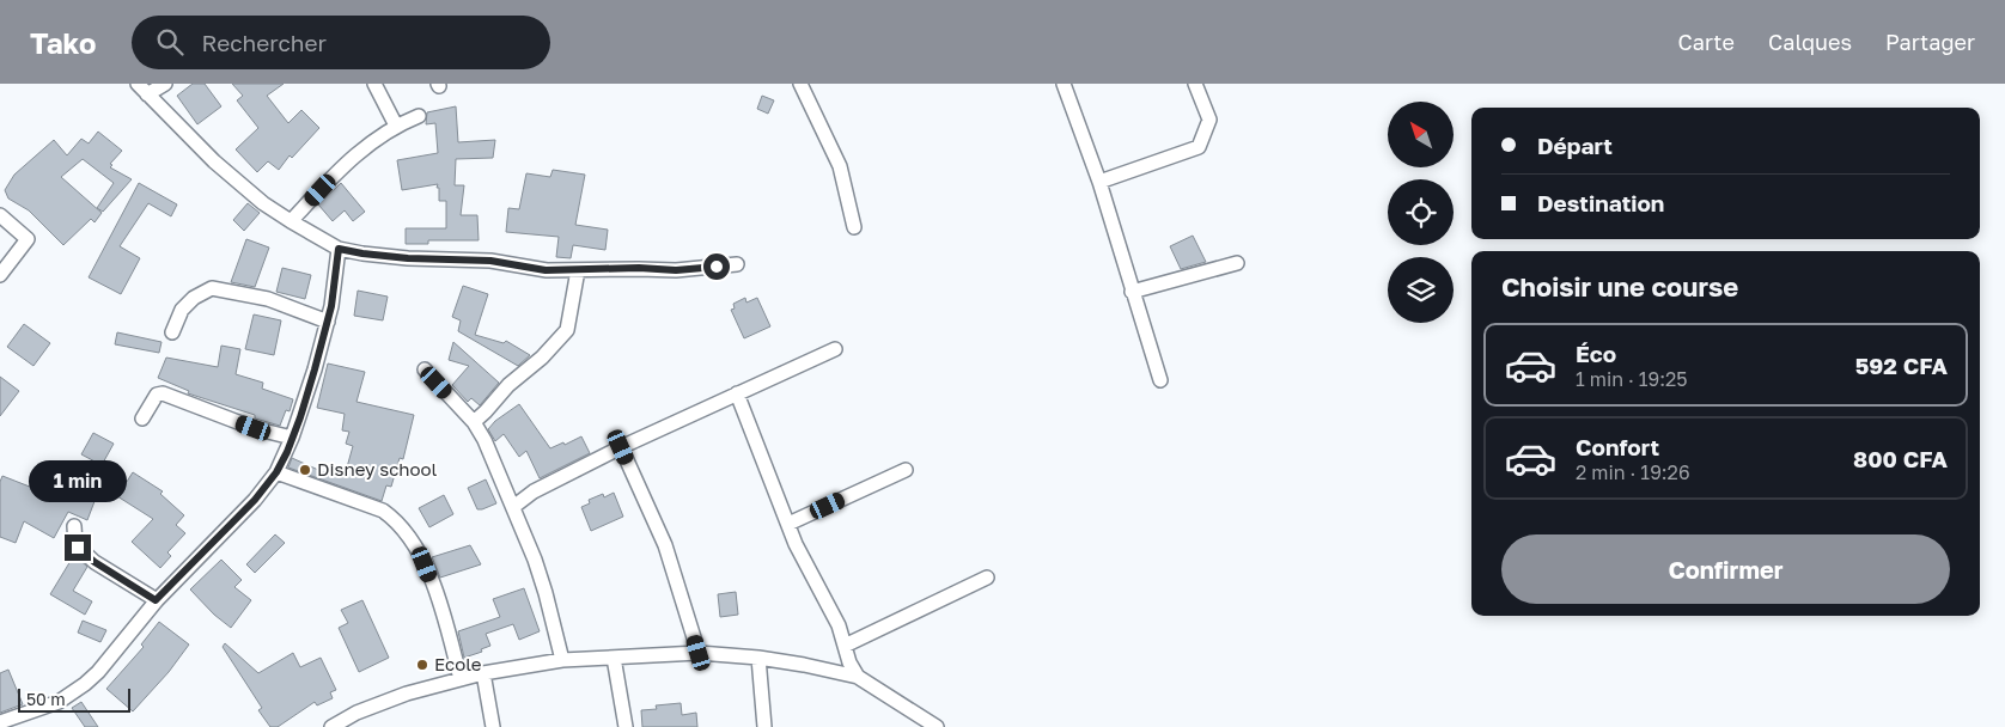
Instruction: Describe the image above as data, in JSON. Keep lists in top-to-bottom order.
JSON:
{
  "places": ["Disney school", "Ecole"],
  "scale_bar": "50 m",
  "north": "top left",
  "page": {
    "header": "Tako",
    "search": "Rechercher",
    "nav": ["Carte", "Calques", "Partager"],
    "banner": ["Départ", "Destination"],
    "heading": "Choisir une course",
    "list": [
      {
        "name": "Éco",
        "note": "1 min · 19:25",
        "value": "592 CFA"
      },
      {
        "name": "Confort",
        "note": "2 min · 19:26",
        "value": "800 CFA"
      }
    ],
    "bubble": "1 min",
    "buttons": "Confirmer",
    "scale": "50 m"
  }
}
